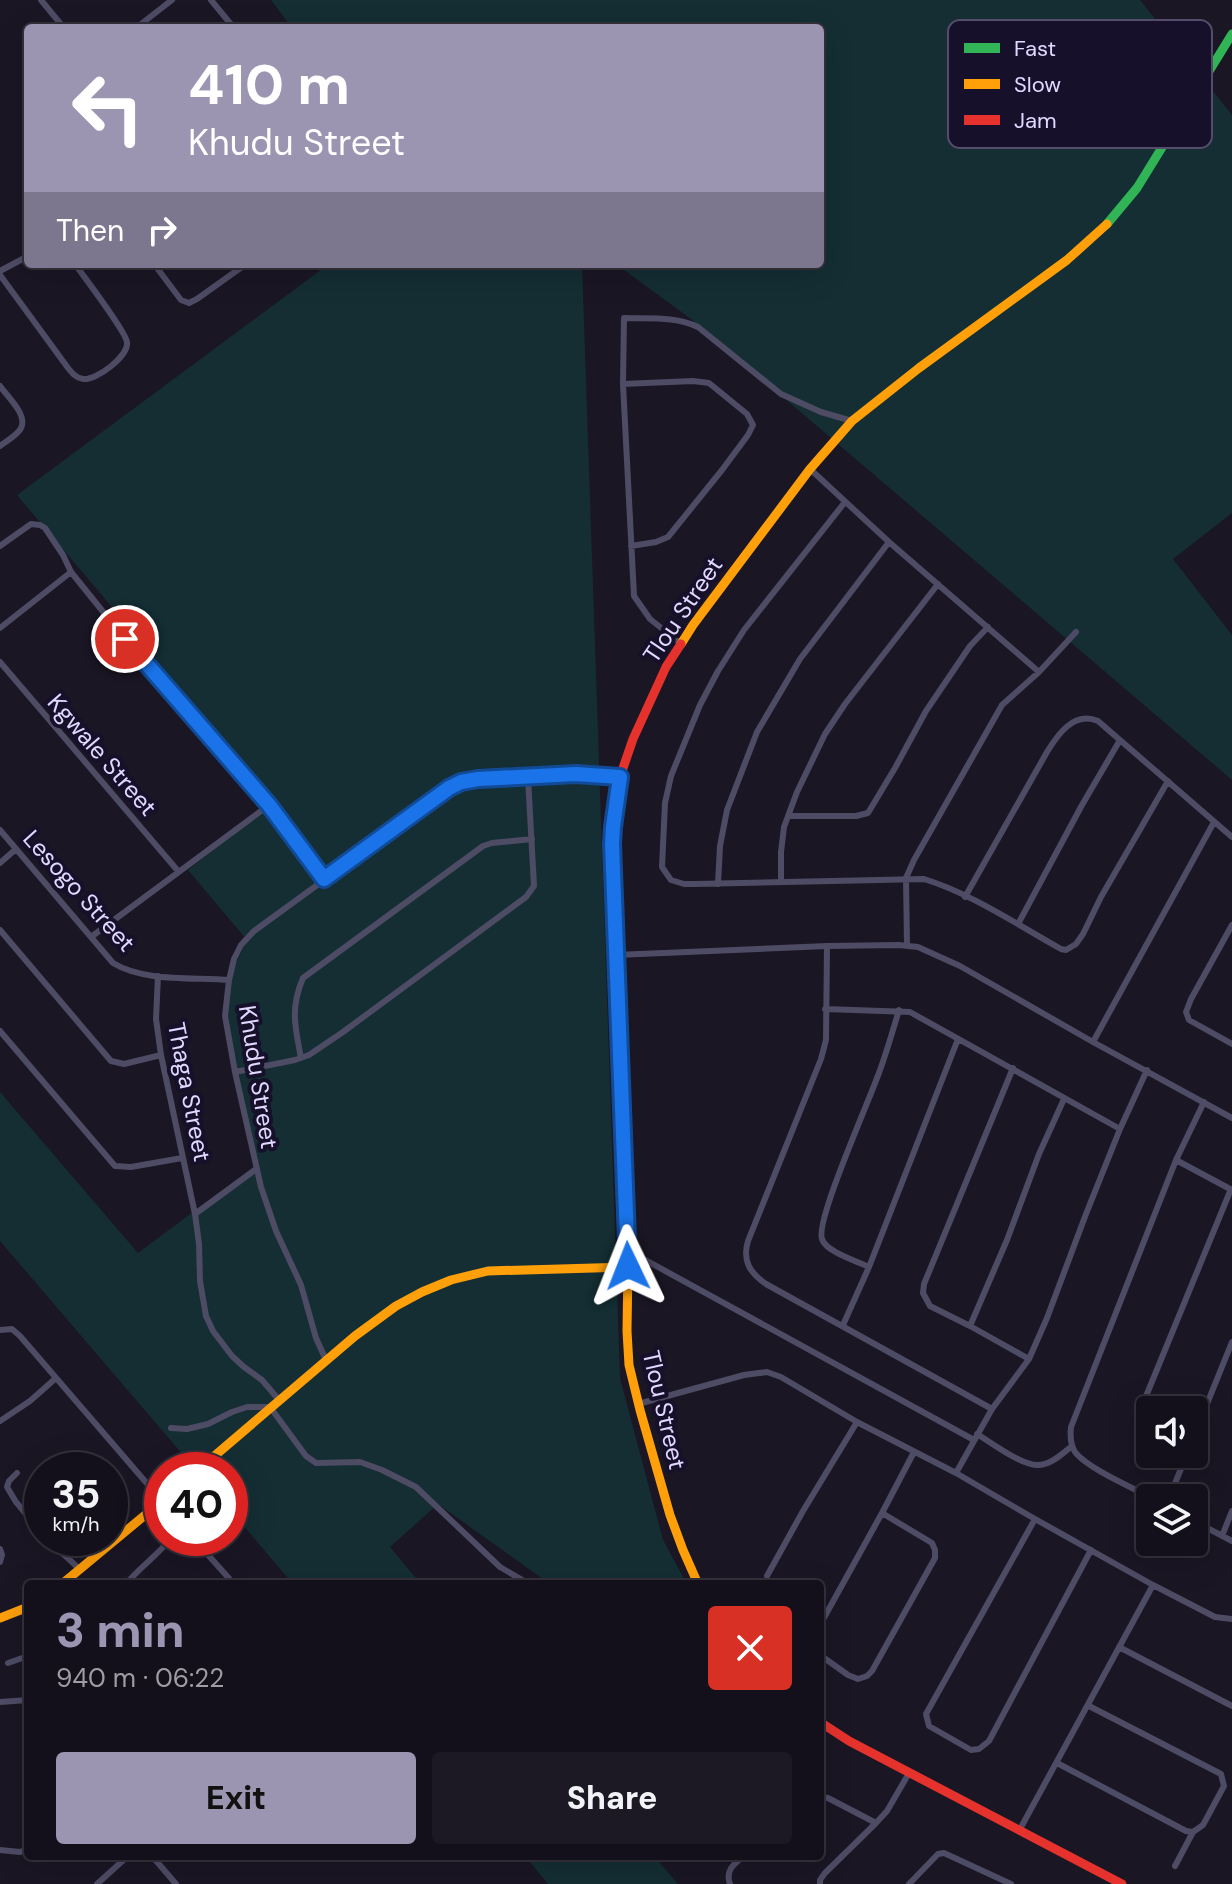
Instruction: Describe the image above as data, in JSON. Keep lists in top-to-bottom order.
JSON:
{
  "streets": {
    "street": [
      "Tlou Street",
      "Kgwale Street",
      "Lesogo Street",
      "Khudu Street",
      "Thaga Street"
    ]
  },
  "crossings": [
    ["Tlou Street", "Khudu Street"],
    ["Lesogo Street", "Khudu Street"],
    ["Lesogo Street", "Thaga Street"]
  ],
  "legend": ["Fast", "Slow", "Jam"],
  "page": {
    "turn": ["410 m", "Khudu Street"],
    "then": "Then",
    "speed": "35 km/h",
    "limit": "40",
    "heading": ["3 min", "940 m · 06:22"],
    "buttons": ["Exit", "Share"]
  }
}
